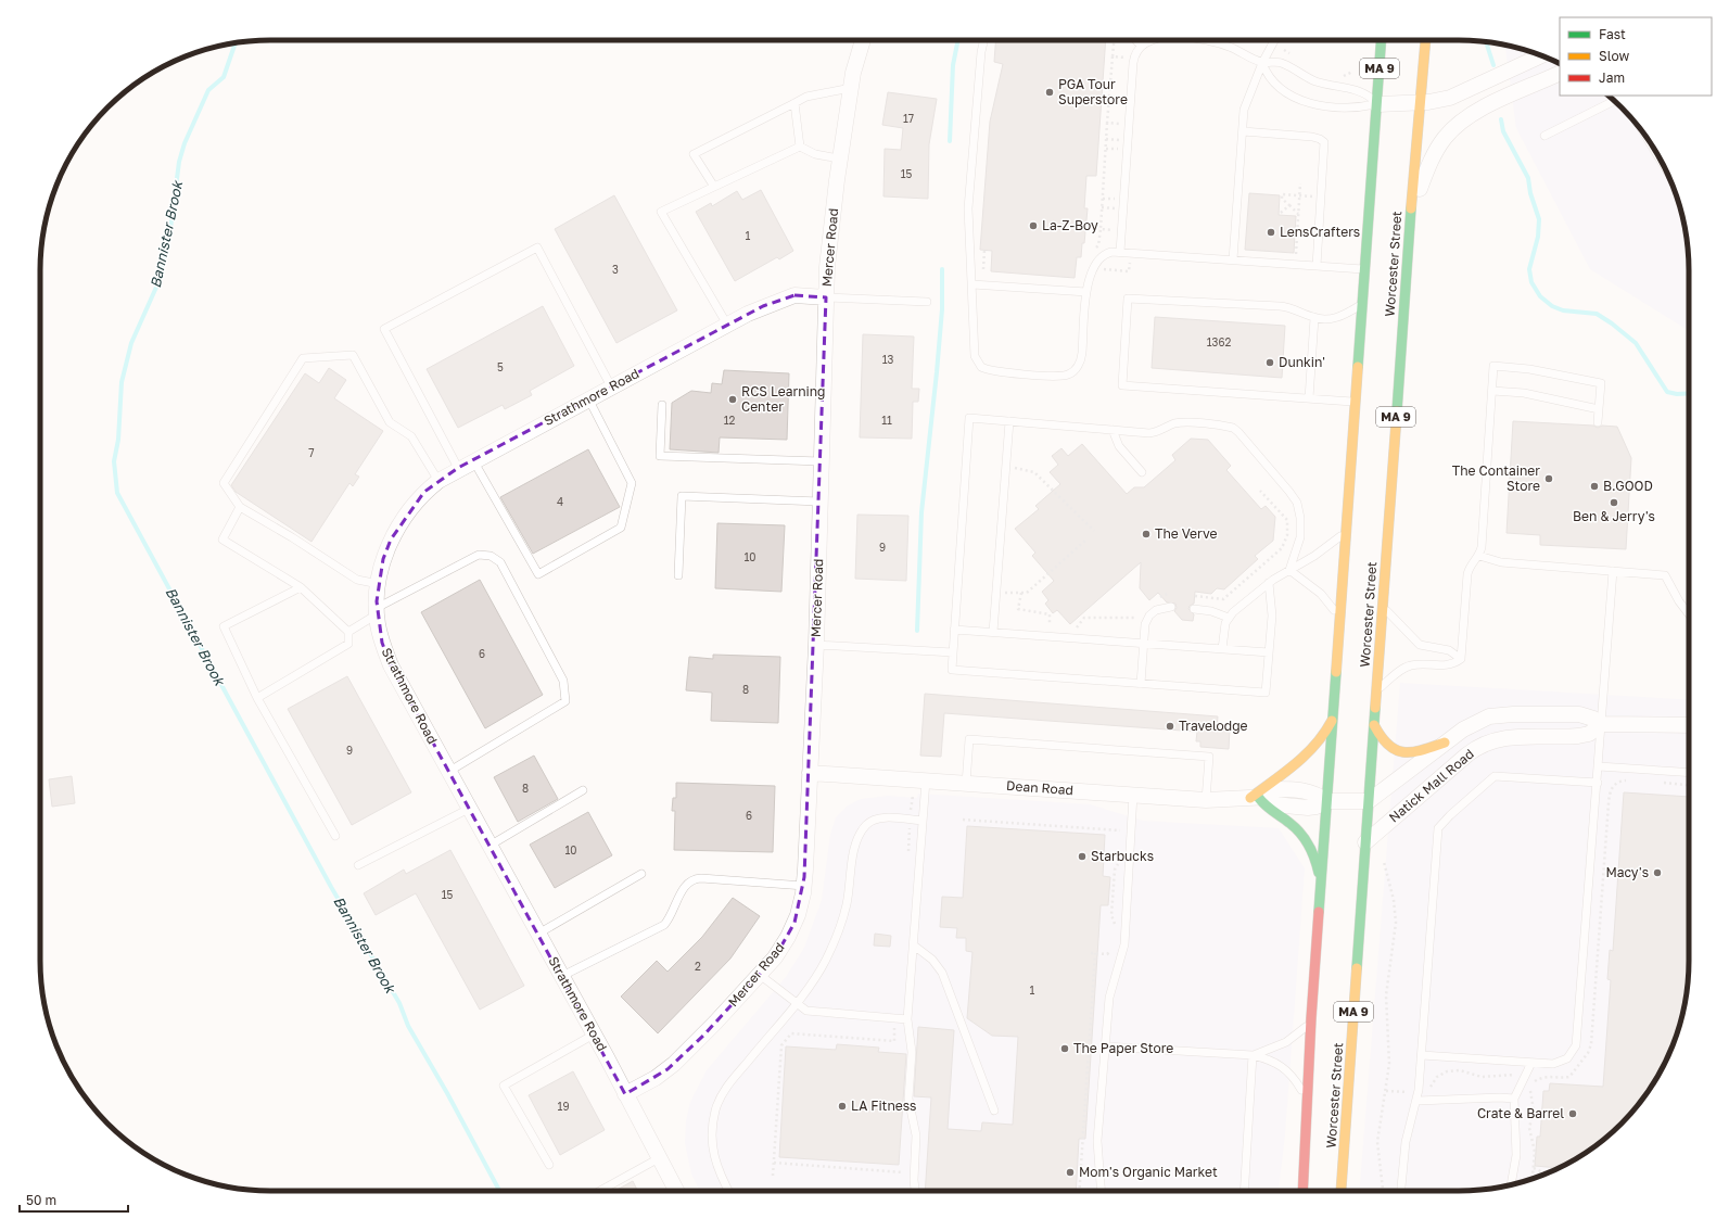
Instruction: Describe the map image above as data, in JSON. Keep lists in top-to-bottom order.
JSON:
{
  "streets": {
    "highway": ["MA 9", "Worcester Street"],
    "street": [
      "Mercer Road",
      "Strathmore Road",
      "Natick Mall Road",
      "Dean Road"
    ]
  },
  "crossings": [
    ["MA 9", "Dean Road"],
    ["Mercer Road", "Strathmore Road"],
    ["Mercer Road", "Dean Road"],
    ["Worcester Street", "Natick Mall Road"],
    ["Worcester Street", "Dean Road"],
    ["Natick Mall Road", "Dean Road"]
  ],
  "water": ["Bannister Brook"],
  "places": [
    "PGA Tour Superstore",
    "La-Z-Boy",
    "LensCrafters",
    "Dunkin'",
    "RCS Learning Center",
    "The Container Store",
    "B.GOOD",
    "Ben & Jerry's",
    "The Verve",
    "Travelodge",
    "Starbucks",
    "Macy's",
    "The Paper Store",
    "LA Fitness",
    "Crate & Barrel",
    "Mom's Organic Market"
  ],
  "house_numbers": [
    "17",
    "15",
    "1",
    "3",
    "1362",
    "13",
    "5",
    "12",
    "11",
    "7",
    "4",
    "9",
    "10",
    "6",
    "8",
    "9",
    "8",
    "6",
    "10",
    "15",
    "2",
    "1",
    "19"
  ],
  "legend": ["Fast", "Slow", "Jam"],
  "scale_bar": "50 m"
}
